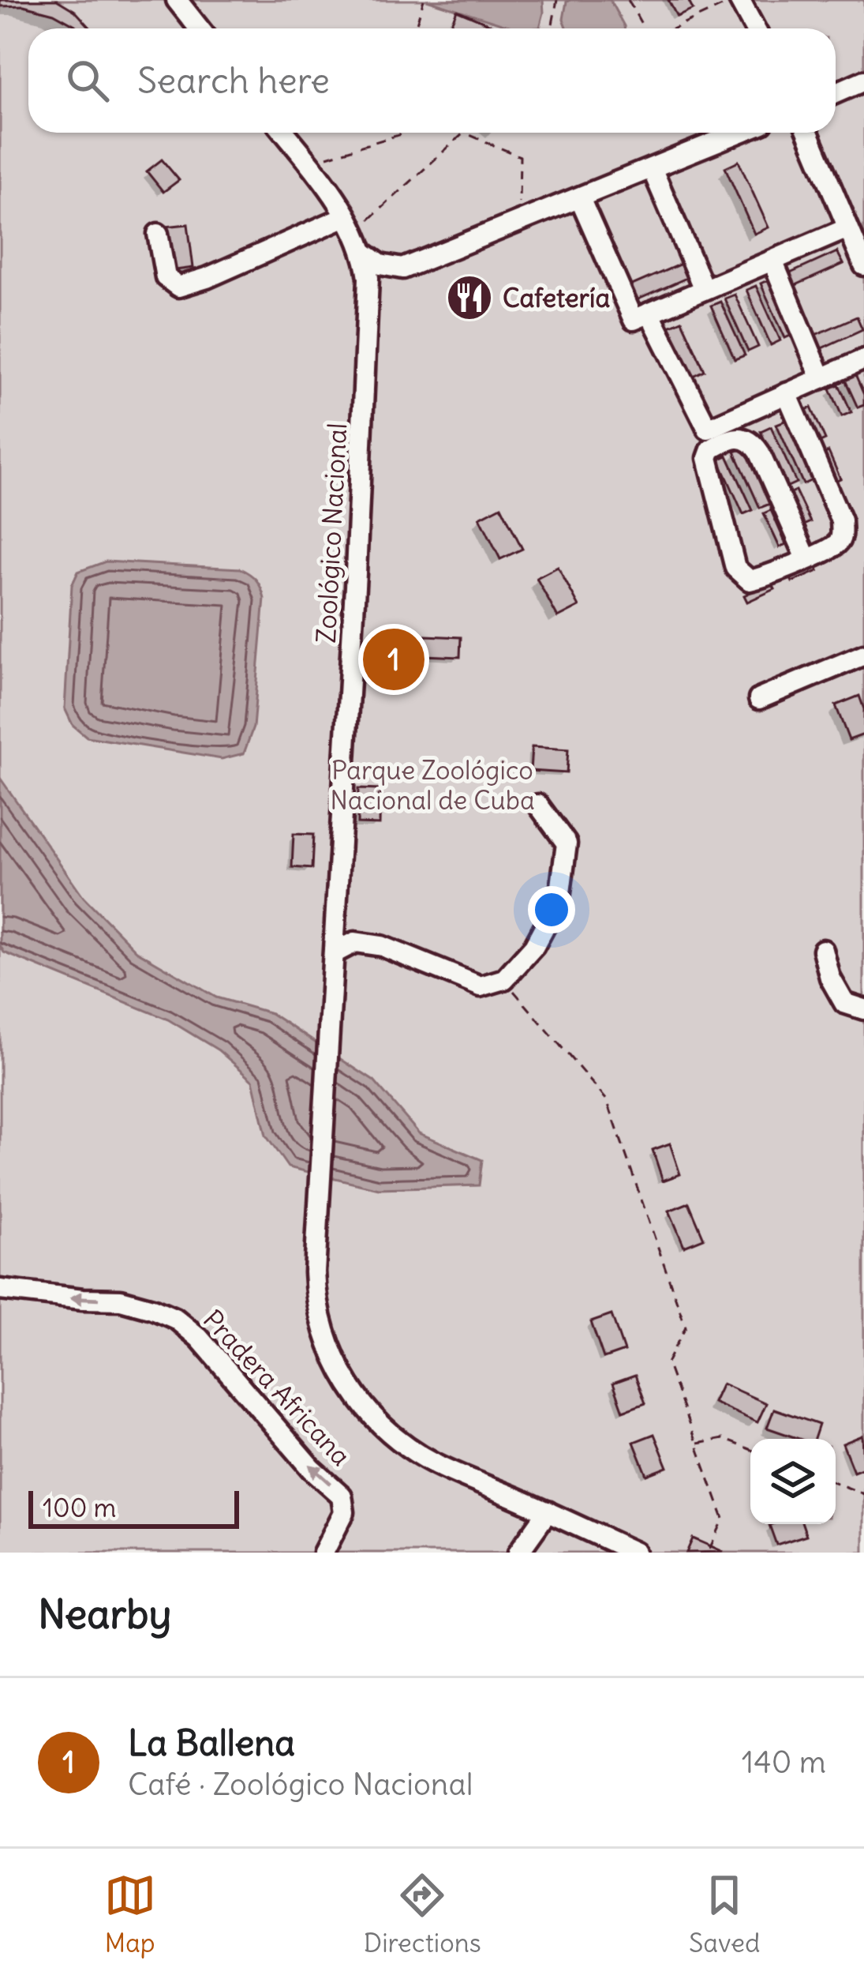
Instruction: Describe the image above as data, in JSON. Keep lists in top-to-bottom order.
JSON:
{
  "streets": {
    "street": ["Zoológico Nacional", "Pradera Africana"]
  },
  "one_way": ["Pradera Africana"],
  "parks": ["Parque Zoológico Nacional de Cuba"],
  "places": {
    "restaurant": ["Cafetería"]
  },
  "scale_bar": "100 m",
  "page": {
    "search": "Search here",
    "pins": "1",
    "scale": "100 m",
    "heading": "Nearby",
    "list": [
      {
        "mark": "1",
        "name": "La Ballena",
        "note": "Café · Zoológico Nacional",
        "value": "140 m"
      }
    ],
    "nav": ["Map", "Directions", "Saved"]
  }
}
